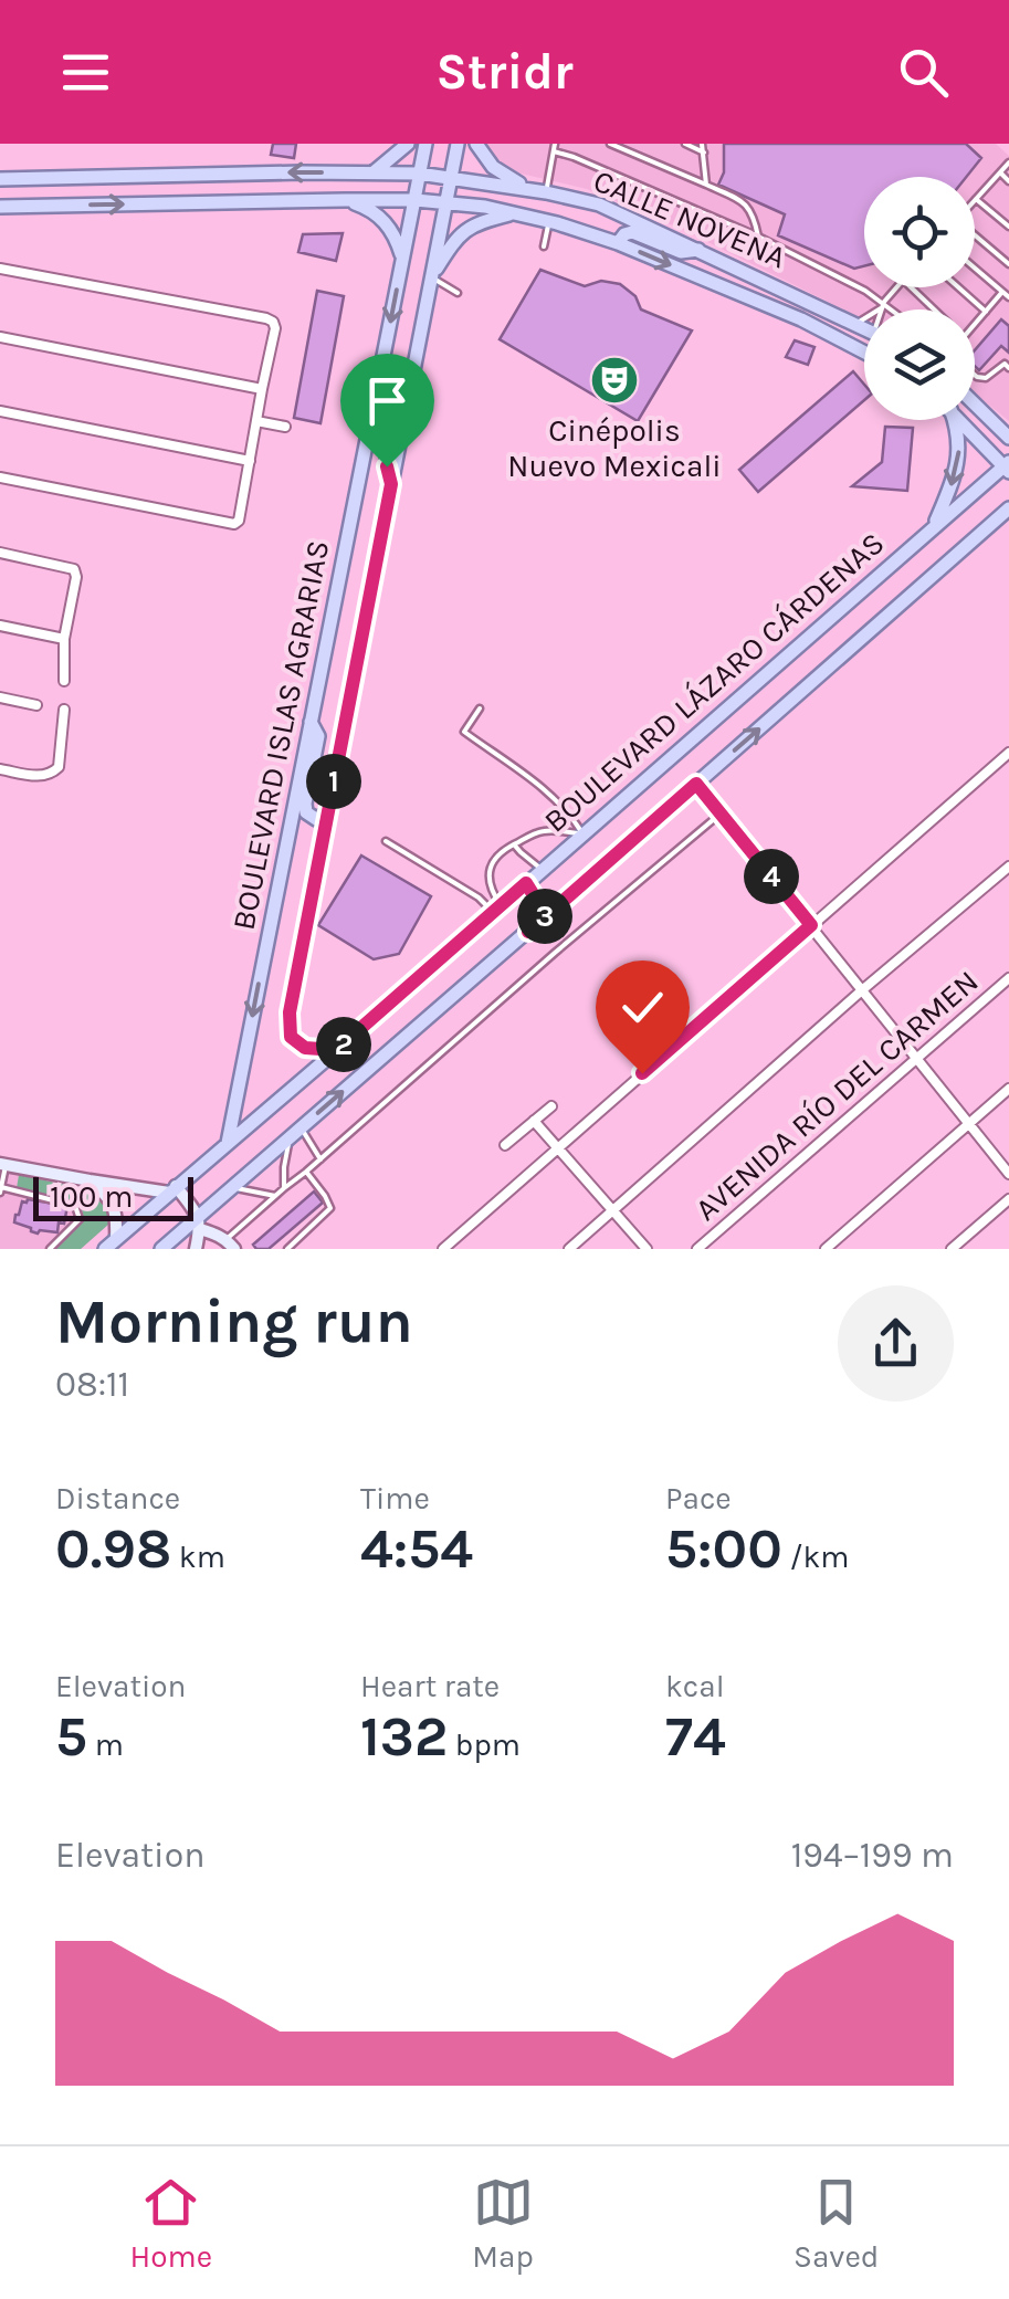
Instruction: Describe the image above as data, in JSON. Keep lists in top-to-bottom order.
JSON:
{
  "streets": {
    "main road": ["CALLE NOVENA", "BOULEVARD LÁZARO CÁRDENAS", "BOULEVARD ISLAS AGRARIAS"],
    "street": ["AVENIDA RÍO DEL CARMEN"]
  },
  "crossings": [
    ["CALLE NOVENA", "BOULEVARD ISLAS AGRARIAS"],
    ["BOULEVARD LÁZARO CÁRDENAS", "BOULEVARD ISLAS AGRARIAS"]
  ],
  "places": {
    "theatre": ["Cinépolis Nuevo Mexicali"]
  },
  "scale_bar": "100 m",
  "page": {
    "header": "Stridr",
    "pins": [
      "1",
      "4",
      "3",
      "2"
    ],
    "scale": "100 m",
    "heading": ["Morning run", "08:11"],
    "stats": [
      ["Distance", "0.98 km"],
      ["Time", "4:54"],
      ["Pace", "5:00 /km"],
      ["Elevation", "5 m"],
      ["Heart rate", "132 bpm"],
      ["kcal", "74"]
    ],
    "chart": ["Elevation", "194–199 m"],
    "tabs": ["Home", "Map", "Saved"]
  }
}
